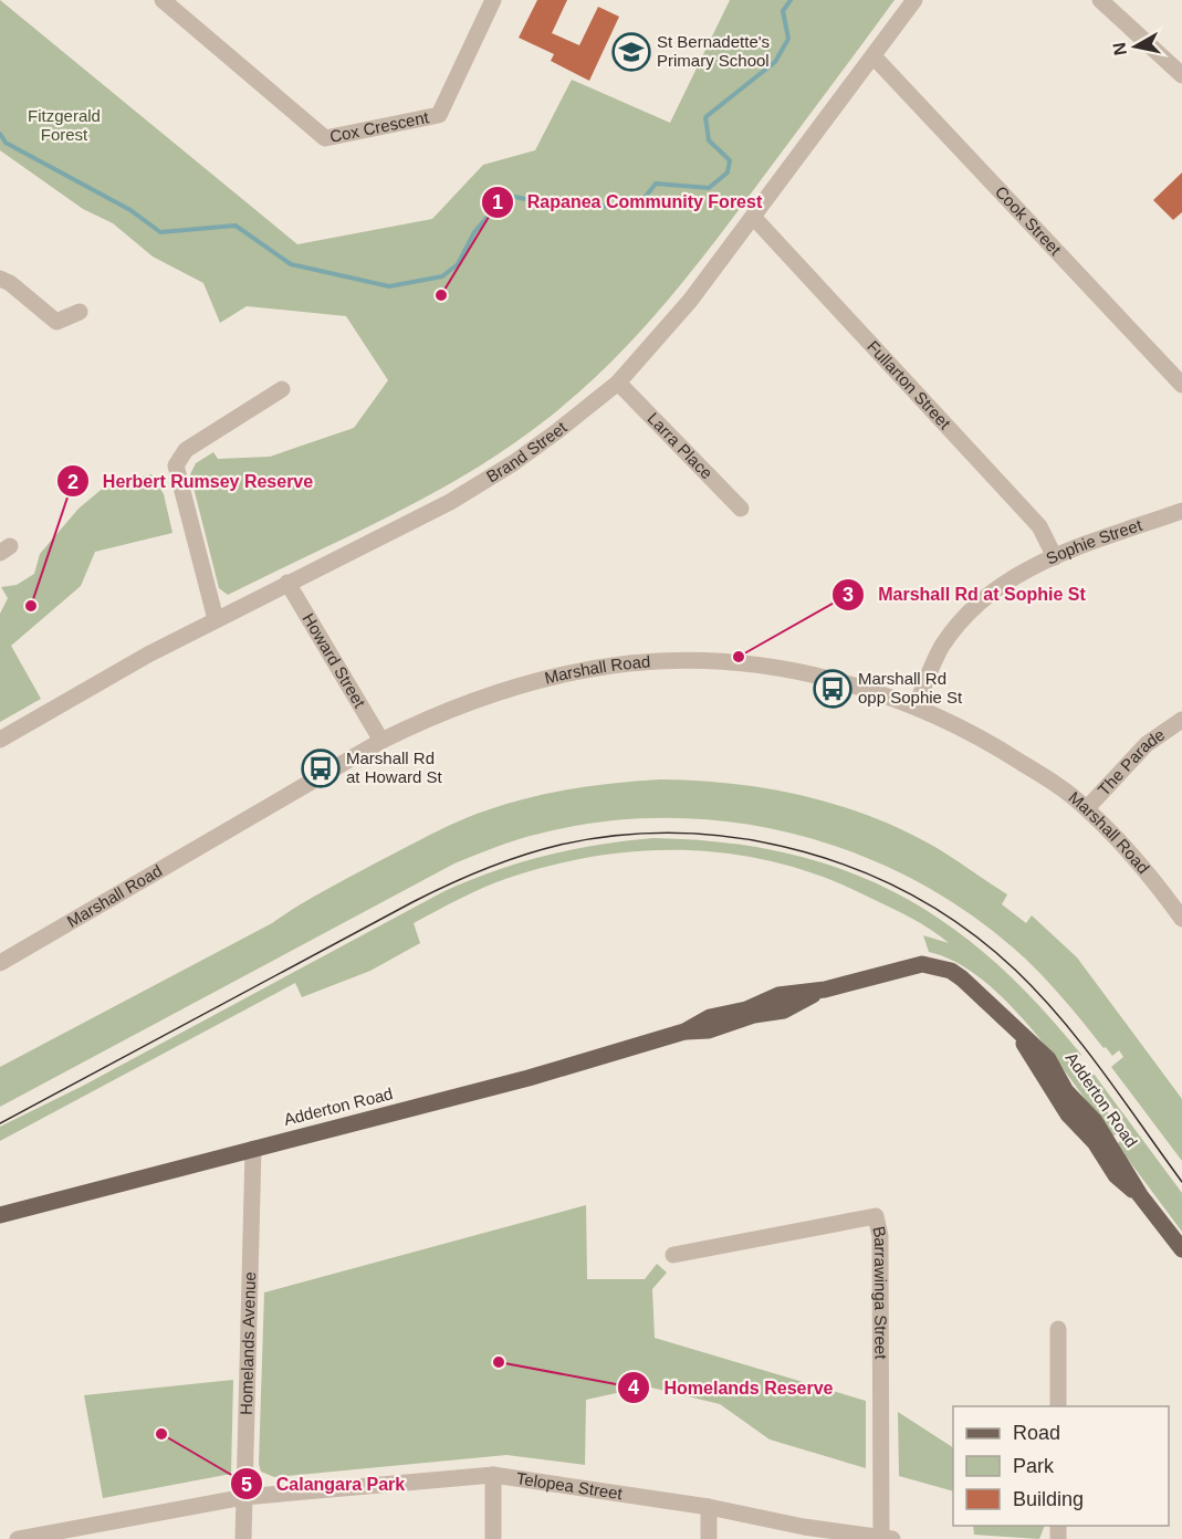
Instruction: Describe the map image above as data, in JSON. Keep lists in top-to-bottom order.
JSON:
{
  "streets": {
    "main road": ["Adderton Road"],
    "street": [
      "Cox Crescent",
      "Cook Street",
      "Fullarton Street",
      "Larra Place",
      "Brand Street",
      "Sophie Street",
      "Howard Street",
      "Marshall Road",
      "The Parade",
      "Barrawinga Street",
      "Homelands Avenue",
      "Telopea Street"
    ]
  },
  "crossings": [
    ["Cook Street", "Brand Street"],
    ["Fullarton Street", "Brand Street"],
    ["Fullarton Street", "Sophie Street"],
    ["Larra Place", "Brand Street"],
    ["Brand Street", "Howard Street"],
    ["Sophie Street", "Marshall Road"],
    ["Howard Street", "Marshall Road"],
    ["Marshall Road", "The Parade"],
    ["Adderton Road", "Homelands Avenue"],
    ["Barrawinga Street", "Telopea Street"],
    ["Homelands Avenue", "Telopea Street"]
  ],
  "parks": ["Fitzgerald Forest"],
  "places": {
    "school or university": ["St Bernadette's Primary School"],
    "other": [
      "Rapanea Community Forest",
      "Herbert Rumsey Reserve",
      "Marshall Rd at Sophie St",
      "Homelands Reserve",
      "Calangara Park"
    ],
    "bus stop": ["Marshall Rd opp Sophie St", "Marshall Rd at Howard St"]
  },
  "legend": ["Road", "Park", "Building"],
  "north": "left"
}
